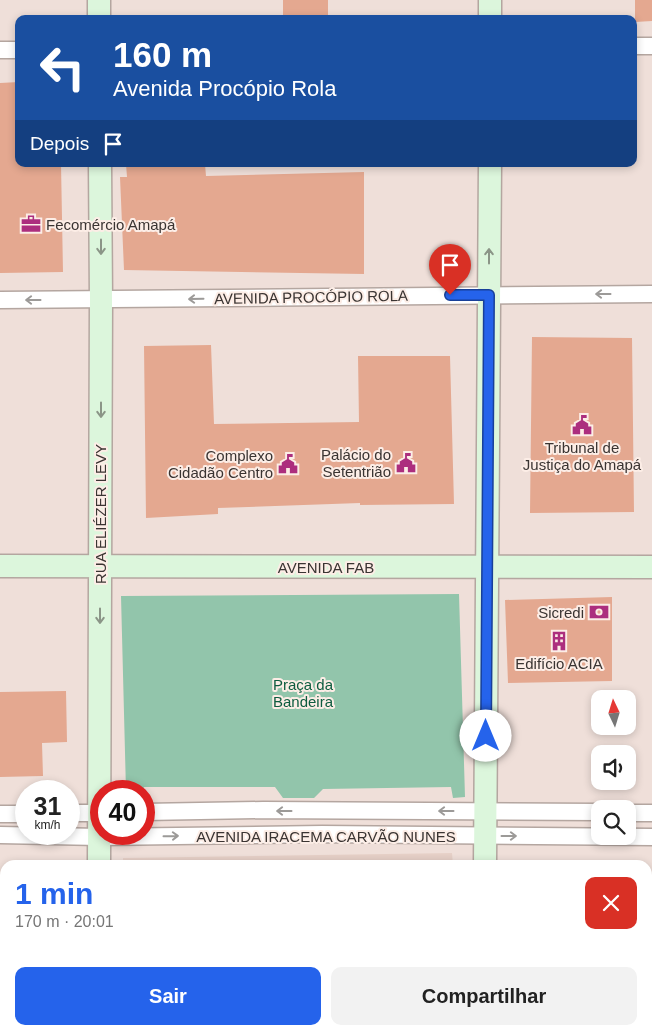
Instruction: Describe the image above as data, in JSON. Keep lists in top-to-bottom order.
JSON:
{
  "streets": {
    "main road": ["RUA ELIÉZER LEVY", "AVENIDA FAB"],
    "street": ["AVENIDA PROCÓPIO ROLA", "AVENIDA IRACEMA CARVÃO NUNES"]
  },
  "crossings": [
    ["AVENIDA PROCÓPIO ROLA", "RUA ELIÉZER LEVY"],
    ["RUA ELIÉZER LEVY", "AVENIDA FAB"]
  ],
  "one_way": ["AVENIDA PROCÓPIO ROLA", "RUA ELIÉZER LEVY"],
  "parks": ["Praça da Bandeira"],
  "places": {
    "office": ["Fecomércio Amapá"],
    "public building": ["Tribunal de Justiça do Amapá", "Palácio do Setentrião", "Complexo Cidadão Centro"],
    "bank": ["Sicredi"],
    "building": ["Edifício ACIA"]
  },
  "north": "top",
  "page": {
    "turn": ["160 m", "Avenida Procópio Rola"],
    "then": "Depois",
    "speed": "31 km/h",
    "limit": "40",
    "heading": ["1 min", "170 m · 20:01"],
    "buttons": ["Sair", "Compartilhar"]
  }
}
